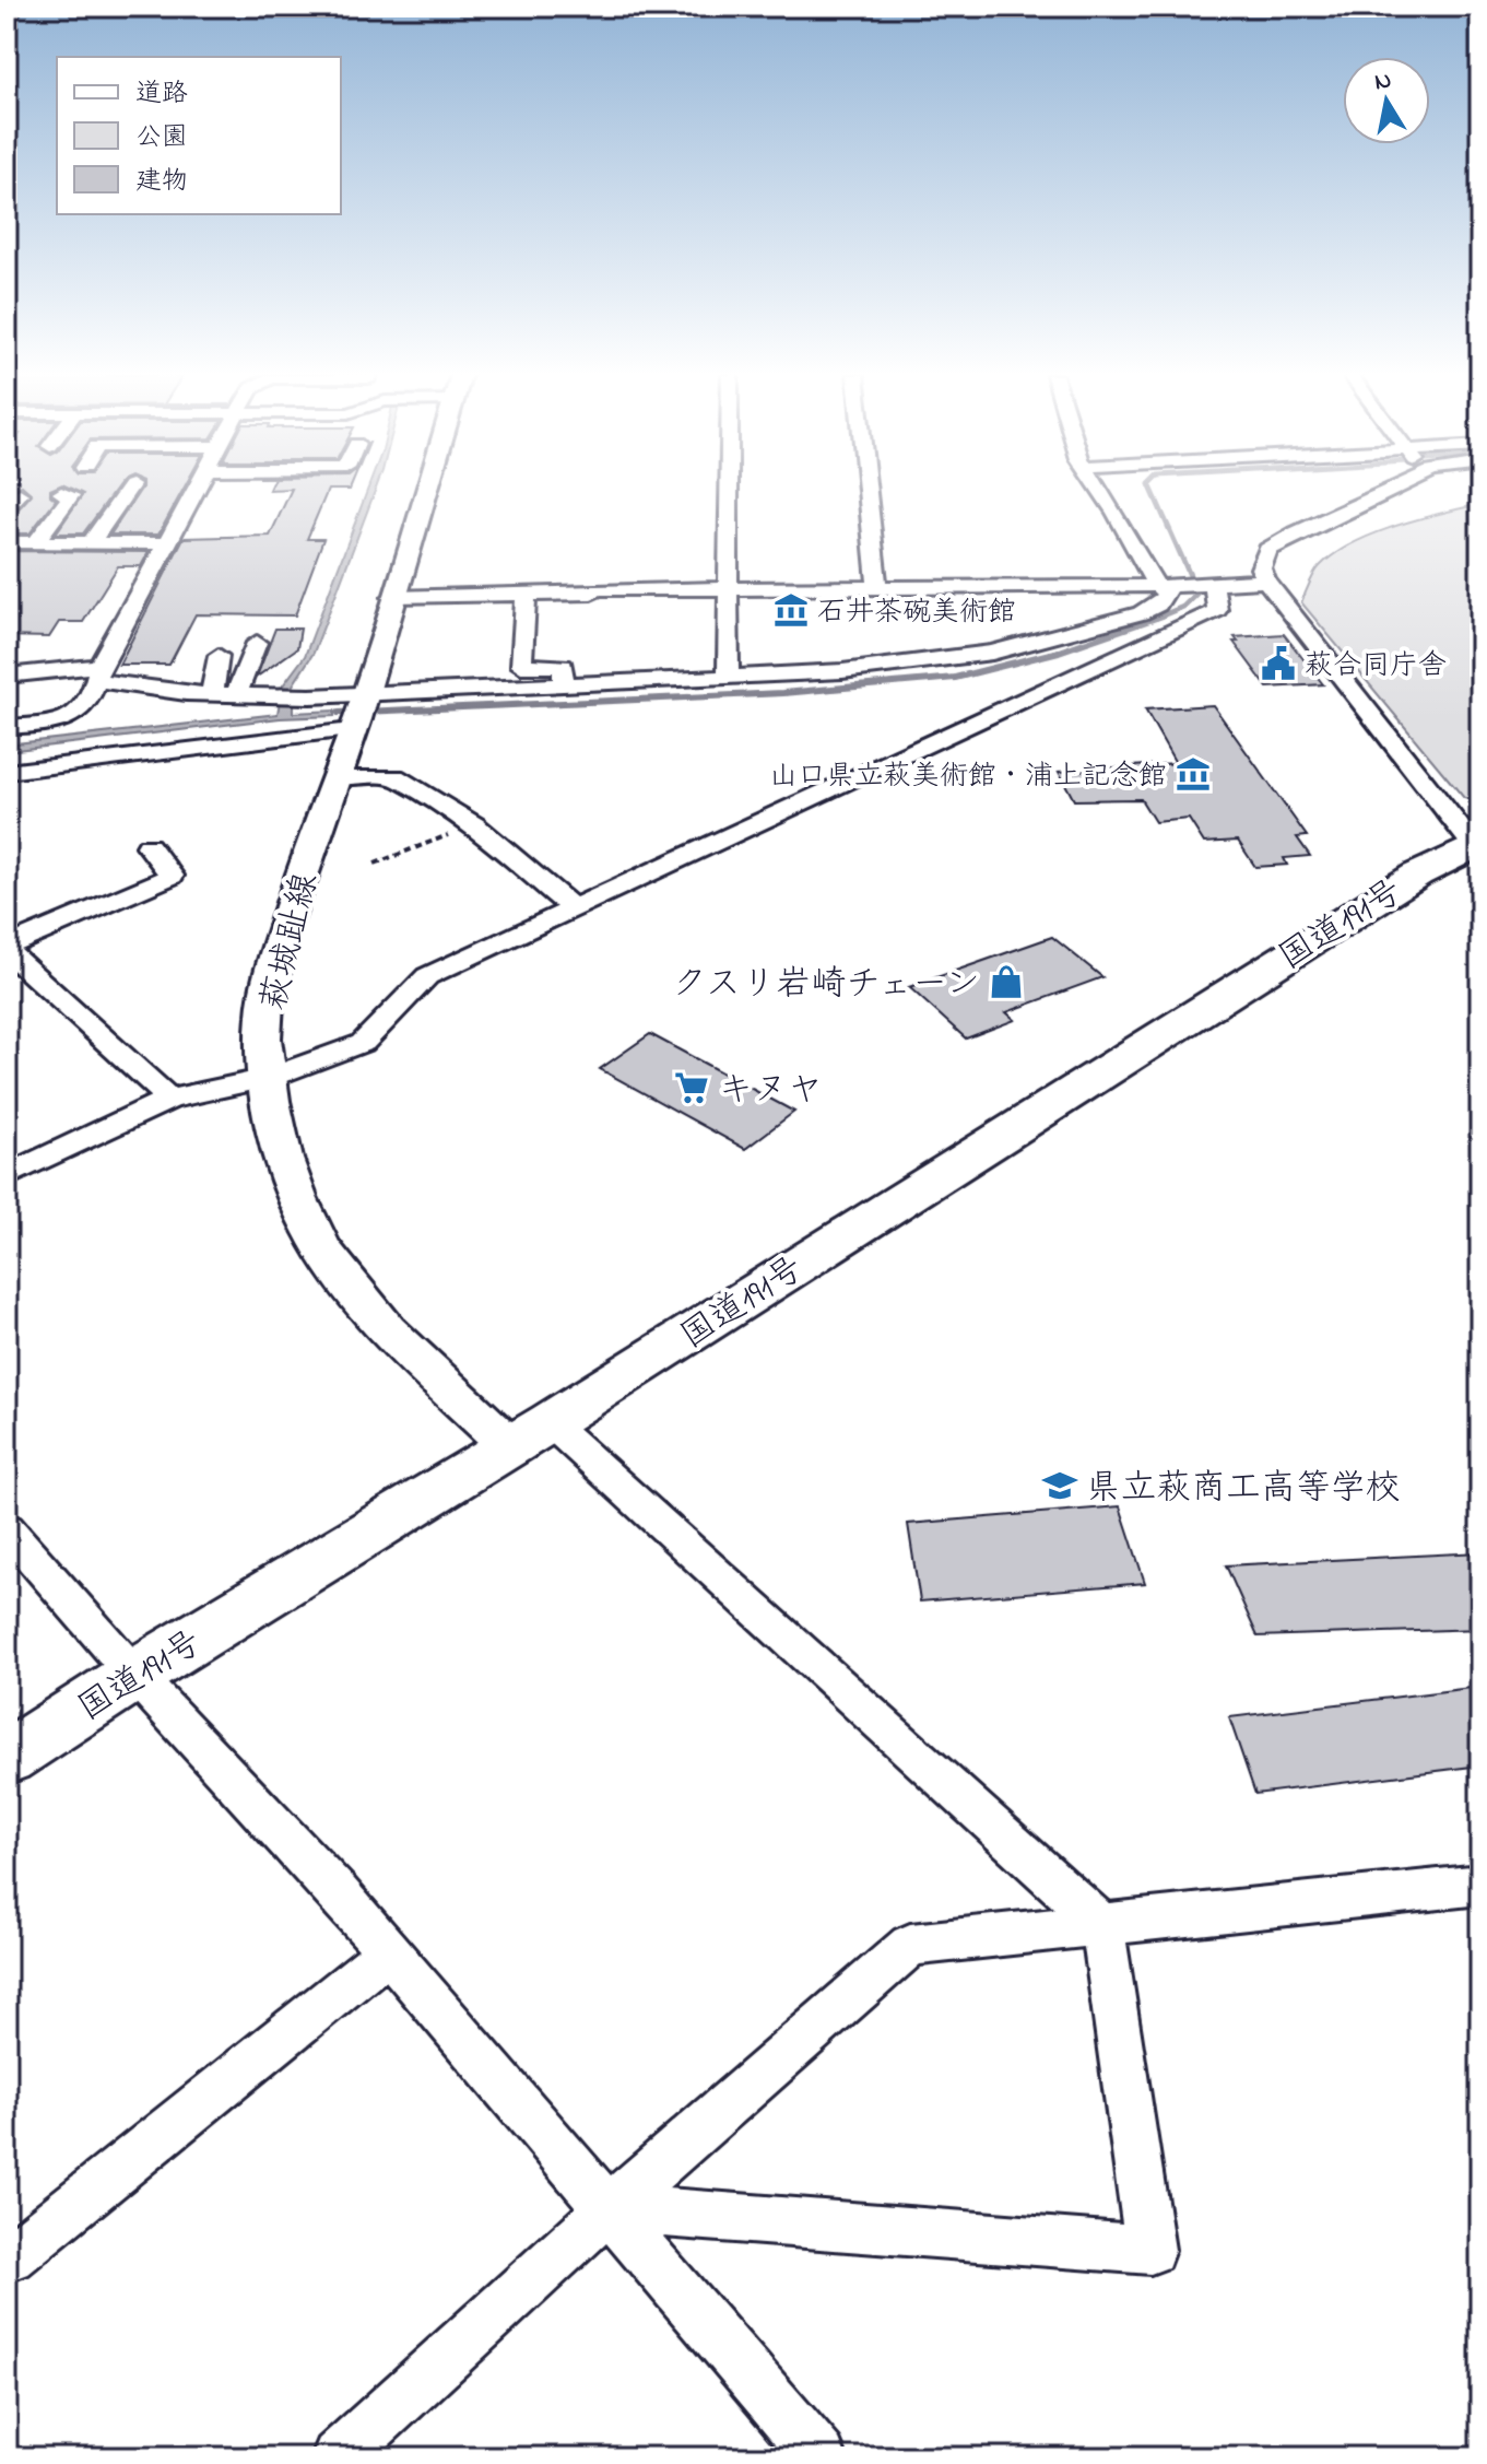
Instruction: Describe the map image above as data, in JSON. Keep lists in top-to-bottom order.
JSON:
{
  "streets": {
    "highway": ["国道191号"],
    "main road": ["萩城趾線"]
  },
  "crossings": [
    ["国道191号", "萩城趾線"]
  ],
  "places": {
    "museum": ["石井茶碗美術館", "山口県立萩美術館・浦上記念館"],
    "public building": ["萩合同庁舎"],
    "shop": ["クスリ岩崎チェーン"],
    "supermarket": ["キヌヤ"],
    "school or university": ["県立萩商工高等学校"]
  },
  "legend": ["道路", "公園", "建物"],
  "north": "top"
}
